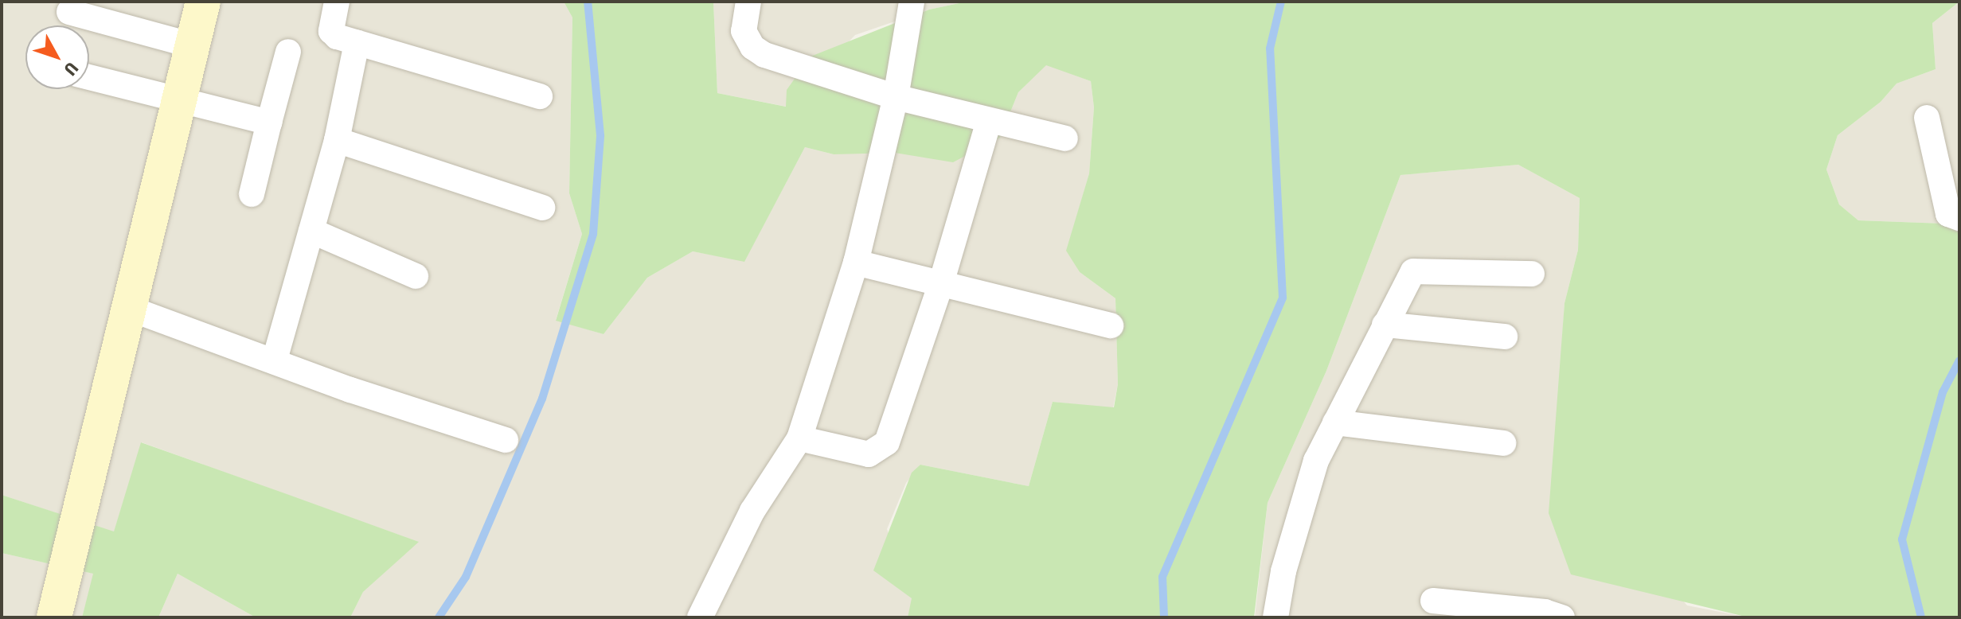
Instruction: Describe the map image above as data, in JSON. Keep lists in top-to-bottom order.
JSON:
{
  "north": "bottom right"
}
